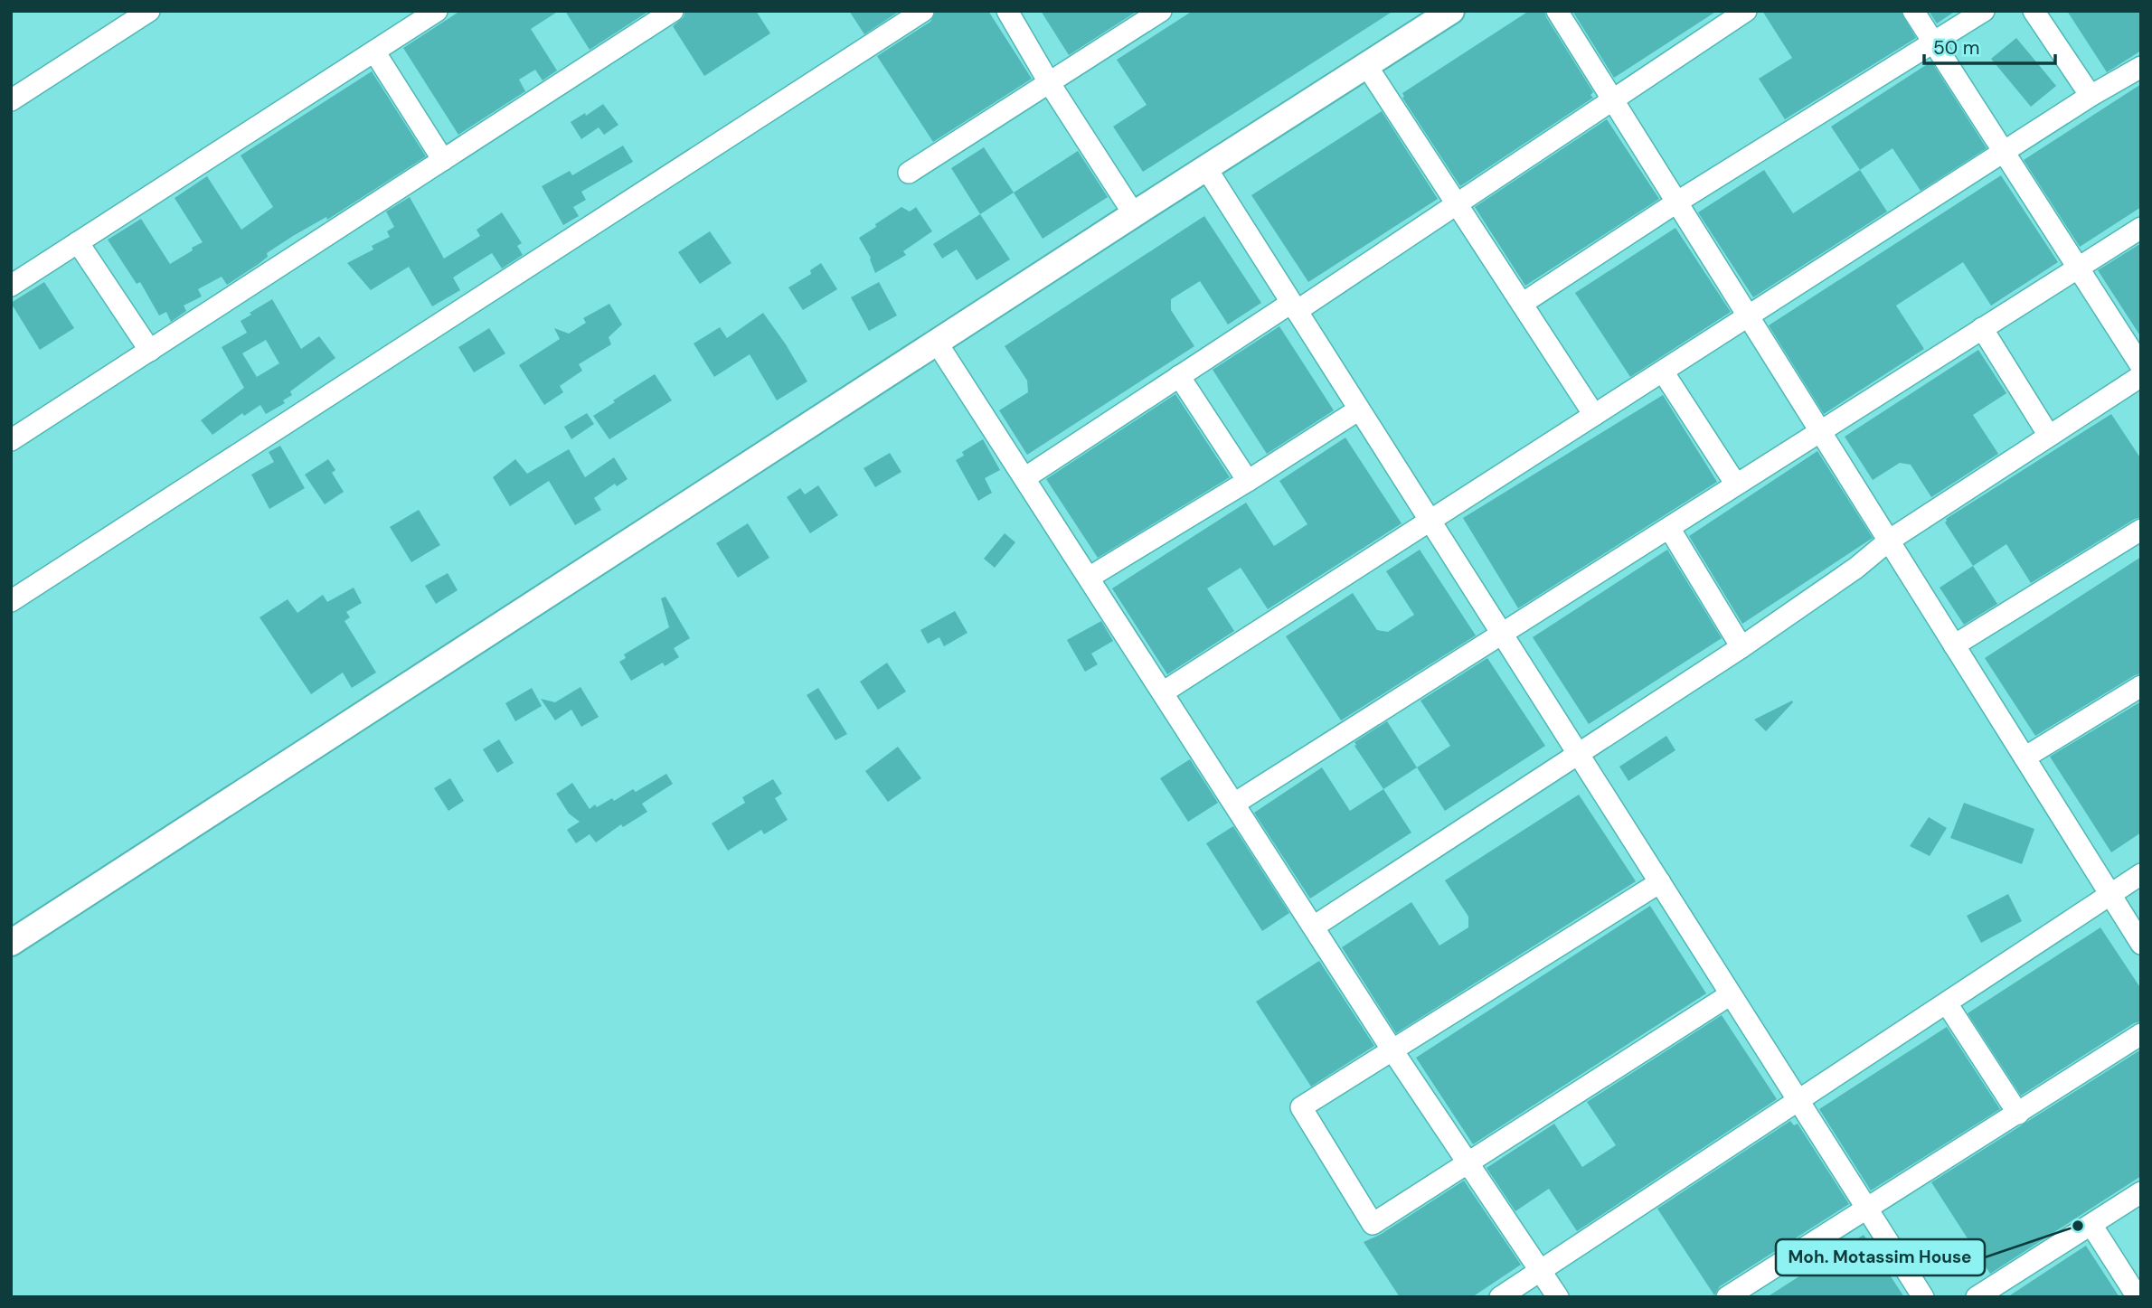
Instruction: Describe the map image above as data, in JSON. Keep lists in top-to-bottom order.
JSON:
{
  "places": ["Moh. Motassim House"],
  "scale_bar": "50 m"
}
